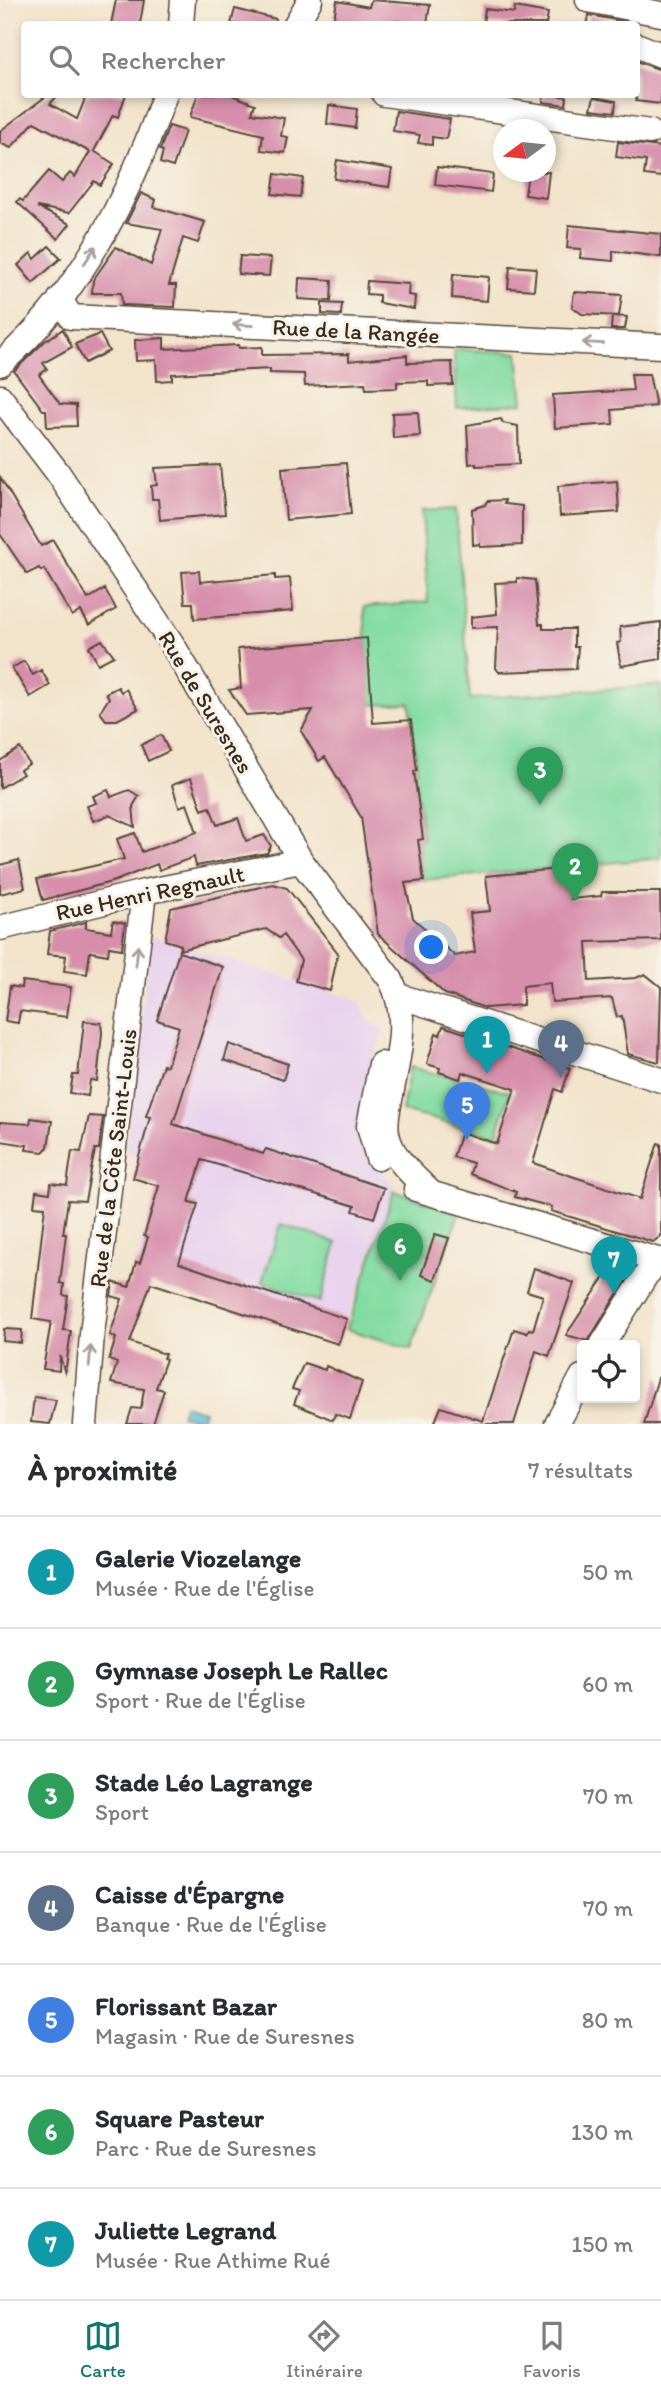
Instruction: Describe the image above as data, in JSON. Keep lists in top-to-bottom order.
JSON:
{
  "streets": {
    "street": [
      "Rue de la Rangée",
      "Rue de Suresnes",
      "Rue Henri Regnault",
      "Rue de la Côte Saint-Louis"
    ]
  },
  "crossings": [
    ["Rue de Suresnes", "Rue Henri Regnault"],
    ["Rue Henri Regnault", "Rue de la Côte Saint-Louis"]
  ],
  "one_way": ["Rue de la Rangée", "Rue de la Côte Saint-Louis"],
  "north": "left",
  "page": {
    "search": "Rechercher",
    "pins": [
      "3",
      "2",
      "1",
      "4",
      "5",
      "6",
      "7"
    ],
    "heading": ["À proximité", "7 résultats"],
    "list": [
      {
        "mark": "1",
        "name": "Galerie Viozelange",
        "note": "Musée · Rue de l'Église",
        "value": "50 m"
      },
      {
        "mark": "2",
        "name": "Gymnase Joseph Le Rallec",
        "note": "Sport · Rue de l'Église",
        "value": "60 m"
      },
      {
        "mark": "3",
        "name": "Stade Léo Lagrange",
        "note": "Sport",
        "value": "70 m"
      },
      {
        "mark": "4",
        "name": "Caisse d'Épargne",
        "note": "Banque · Rue de l'Église",
        "value": "70 m"
      },
      {
        "mark": "5",
        "name": "Florissant Bazar",
        "note": "Magasin · Rue de Suresnes",
        "value": "80 m"
      },
      {
        "mark": "6",
        "name": "Square Pasteur",
        "note": "Parc · Rue de Suresnes",
        "value": "130 m"
      },
      {
        "mark": "7",
        "name": "Juliette Legrand",
        "note": "Musée · Rue Athime Rué",
        "value": "150 m"
      }
    ],
    "nav": ["Carte", "Itinéraire", "Favoris"]
  }
}
